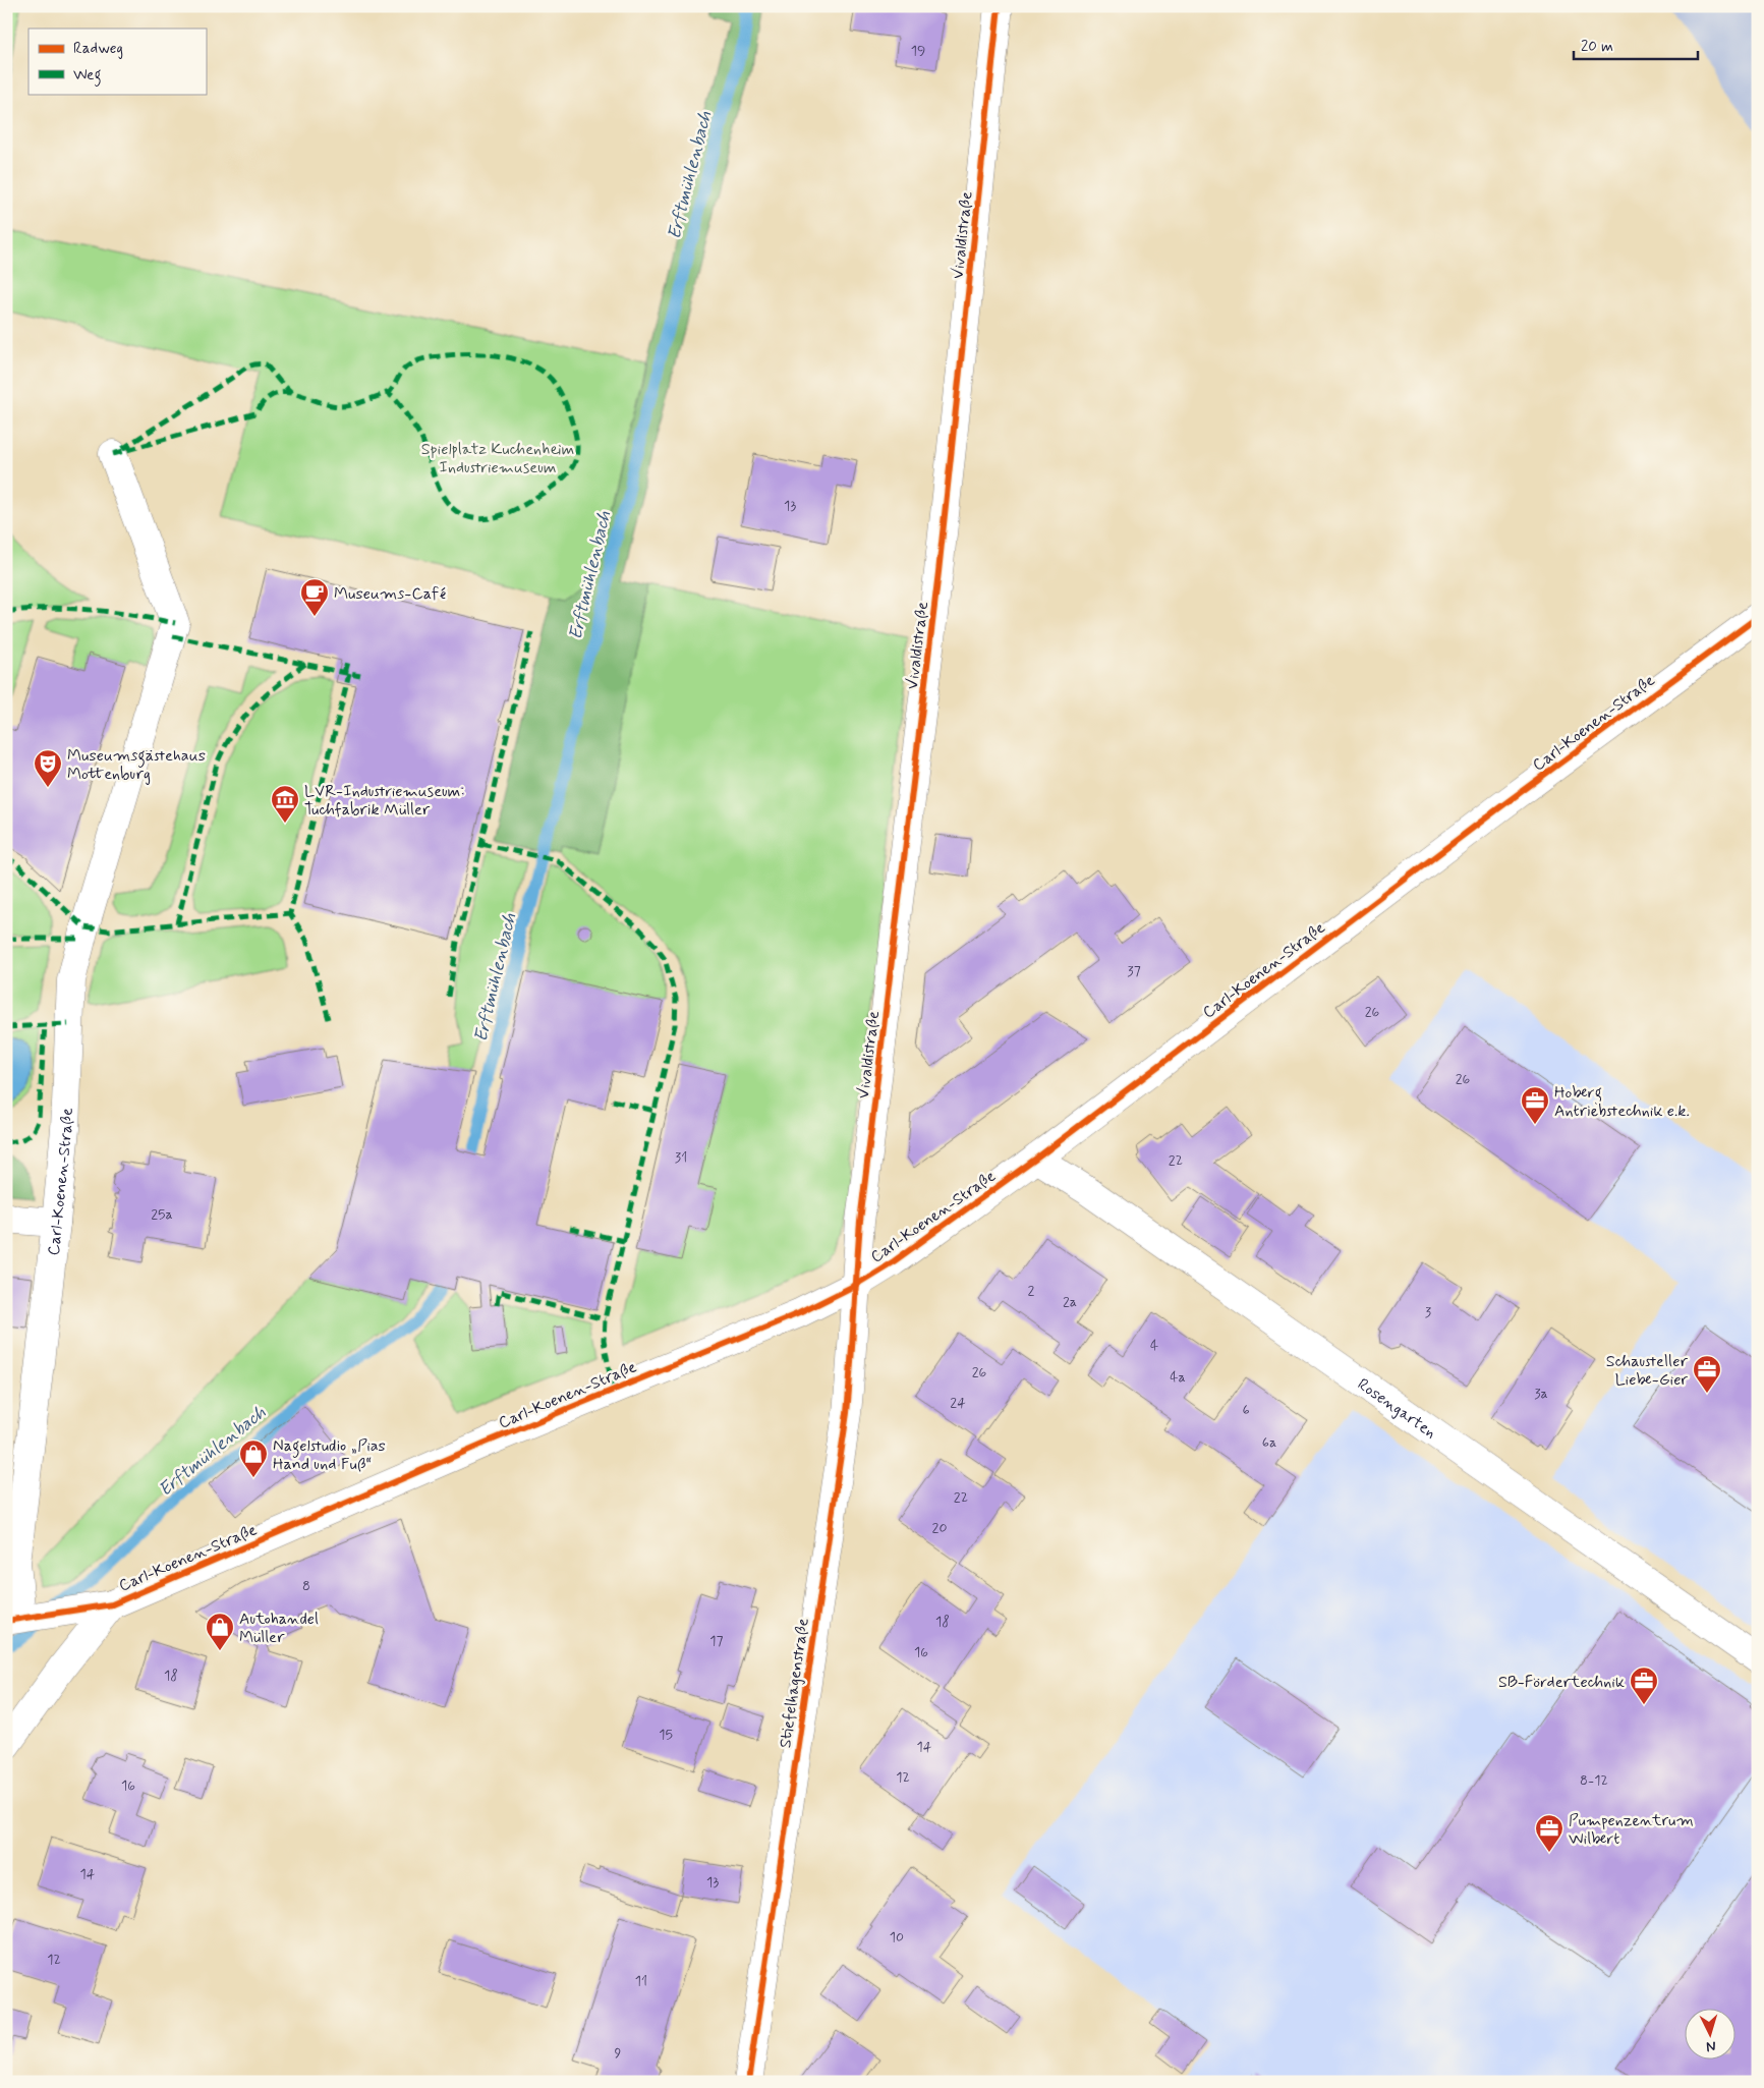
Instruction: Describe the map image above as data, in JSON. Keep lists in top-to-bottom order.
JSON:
{
  "streets": {
    "street": [
      "Vivaldistraße",
      "Carl-Koenen-Straße",
      "Rosengarten",
      "Stiefelhagenstraße"
    ]
  },
  "crossings": [
    ["Vivaldistraße", "Carl-Koenen-Straße"],
    ["Vivaldistraße", "Stiefelhagenstraße"],
    ["Carl-Koenen-Straße", "Rosengarten"],
    ["Carl-Koenen-Straße", "Stiefelhagenstraße"]
  ],
  "water": ["Erftmühlenbach"],
  "parks": ["Spielplatz Kuchenheim Industriemuseum"],
  "places": {
    "cafe": ["Museums-Café"],
    "theatre": ["Museumsgästehaus Mottenburg"],
    "museum": ["LVR-Industriemuseum: Tuchfabrik Müller"],
    "office": [
      "Hoberg Antriebstechnik e.k.",
      "Schausteller Liebe-Gier",
      "SB-Fördertechnik",
      "Pumpenzentrum Wilbert"
    ],
    "shop": ["Nagelstudio „Pias Hand und Fuß“", "Autohandel Müller"]
  },
  "house_numbers": [
    "19",
    "13",
    "37",
    "26",
    "26",
    "31",
    "22",
    "25a",
    "2",
    "2a",
    "3",
    "4",
    "26",
    "4a",
    "3a",
    "24",
    "6",
    "6a",
    "22",
    "20",
    "8",
    "18",
    "17",
    "16",
    "18",
    "15",
    "14",
    "12",
    "8-12",
    "16",
    "14",
    "13",
    "10",
    "12",
    "11",
    "9"
  ],
  "legend": ["Radweg", "Weg"],
  "scale_bar": "20 m",
  "north": "bottom"
}
